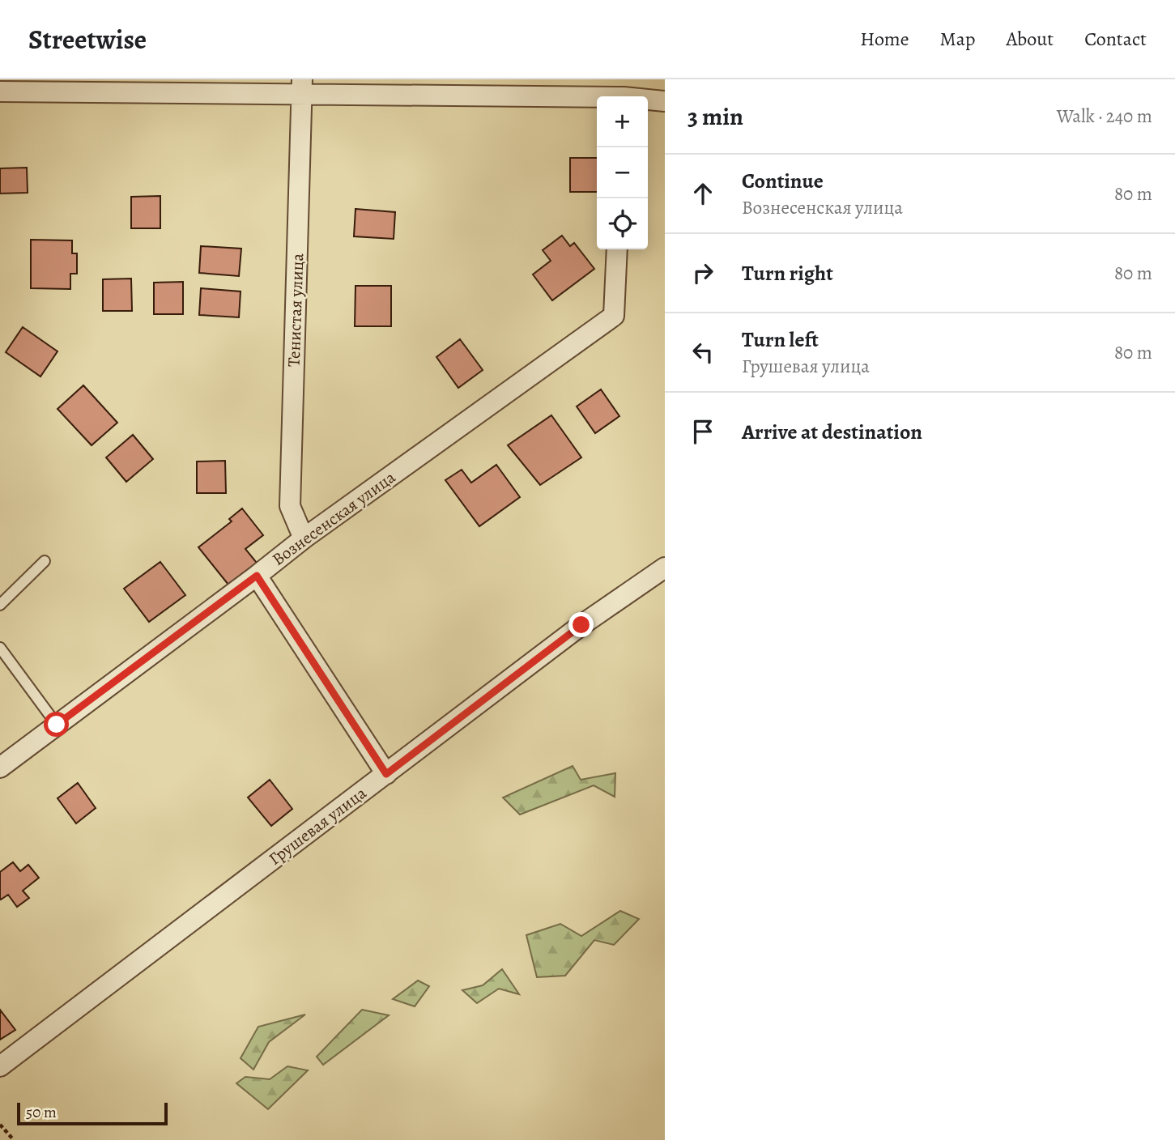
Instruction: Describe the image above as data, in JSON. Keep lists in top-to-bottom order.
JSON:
{
  "streets": {
    "street": ["Тенистая улица", "Вознесенская улица", "Грушевая улица"]
  },
  "crossings": [
    ["Тенистая улица", "Вознесенская улица"]
  ],
  "scale_bar": "50 m",
  "page": {
    "header": "Streetwise",
    "nav": [
      "Home",
      "Map",
      "About",
      "Contact"
    ],
    "heading": ["3 min", "Walk · 240 m"],
    "map_buttons": ["+", "−"],
    "list": [
      ["Continue", "Вознесенская улица", "80 m"],
      ["Turn right", "80 m"],
      ["Turn left", "Грушевая улица", "80 m"],
      "Arrive at destination"
    ],
    "scale": "50 m"
  }
}
